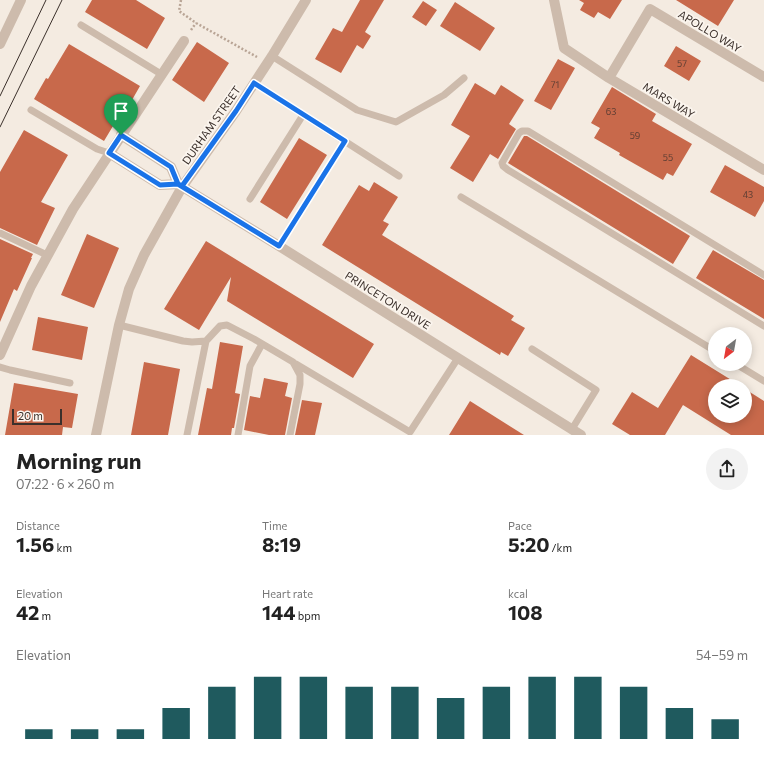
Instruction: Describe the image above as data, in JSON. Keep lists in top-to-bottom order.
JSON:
{
  "streets": {
    "street": [
      "APOLLO WAY",
      "MARS WAY",
      "DURHAM STREET",
      "PRINCETON DRIVE"
    ]
  },
  "crossings": [
    ["APOLLO WAY", "MARS WAY"],
    ["DURHAM STREET", "PRINCETON DRIVE"]
  ],
  "house_numbers": [
    "57",
    "71",
    "63",
    "59",
    "55",
    "43"
  ],
  "scale_bar": "20 m",
  "north": "bottom left",
  "page": {
    "scale": "20 m",
    "heading": ["Morning run", "07:22 · 6 × 260 m"],
    "stats": [
      ["Distance", "1.56 km"],
      ["Time", "8:19"],
      ["Pace", "5:20 /km"],
      ["Elevation", "42 m"],
      ["Heart rate", "144 bpm"],
      ["kcal", "108"]
    ],
    "chart": ["Elevation", "54–59 m"]
  }
}
